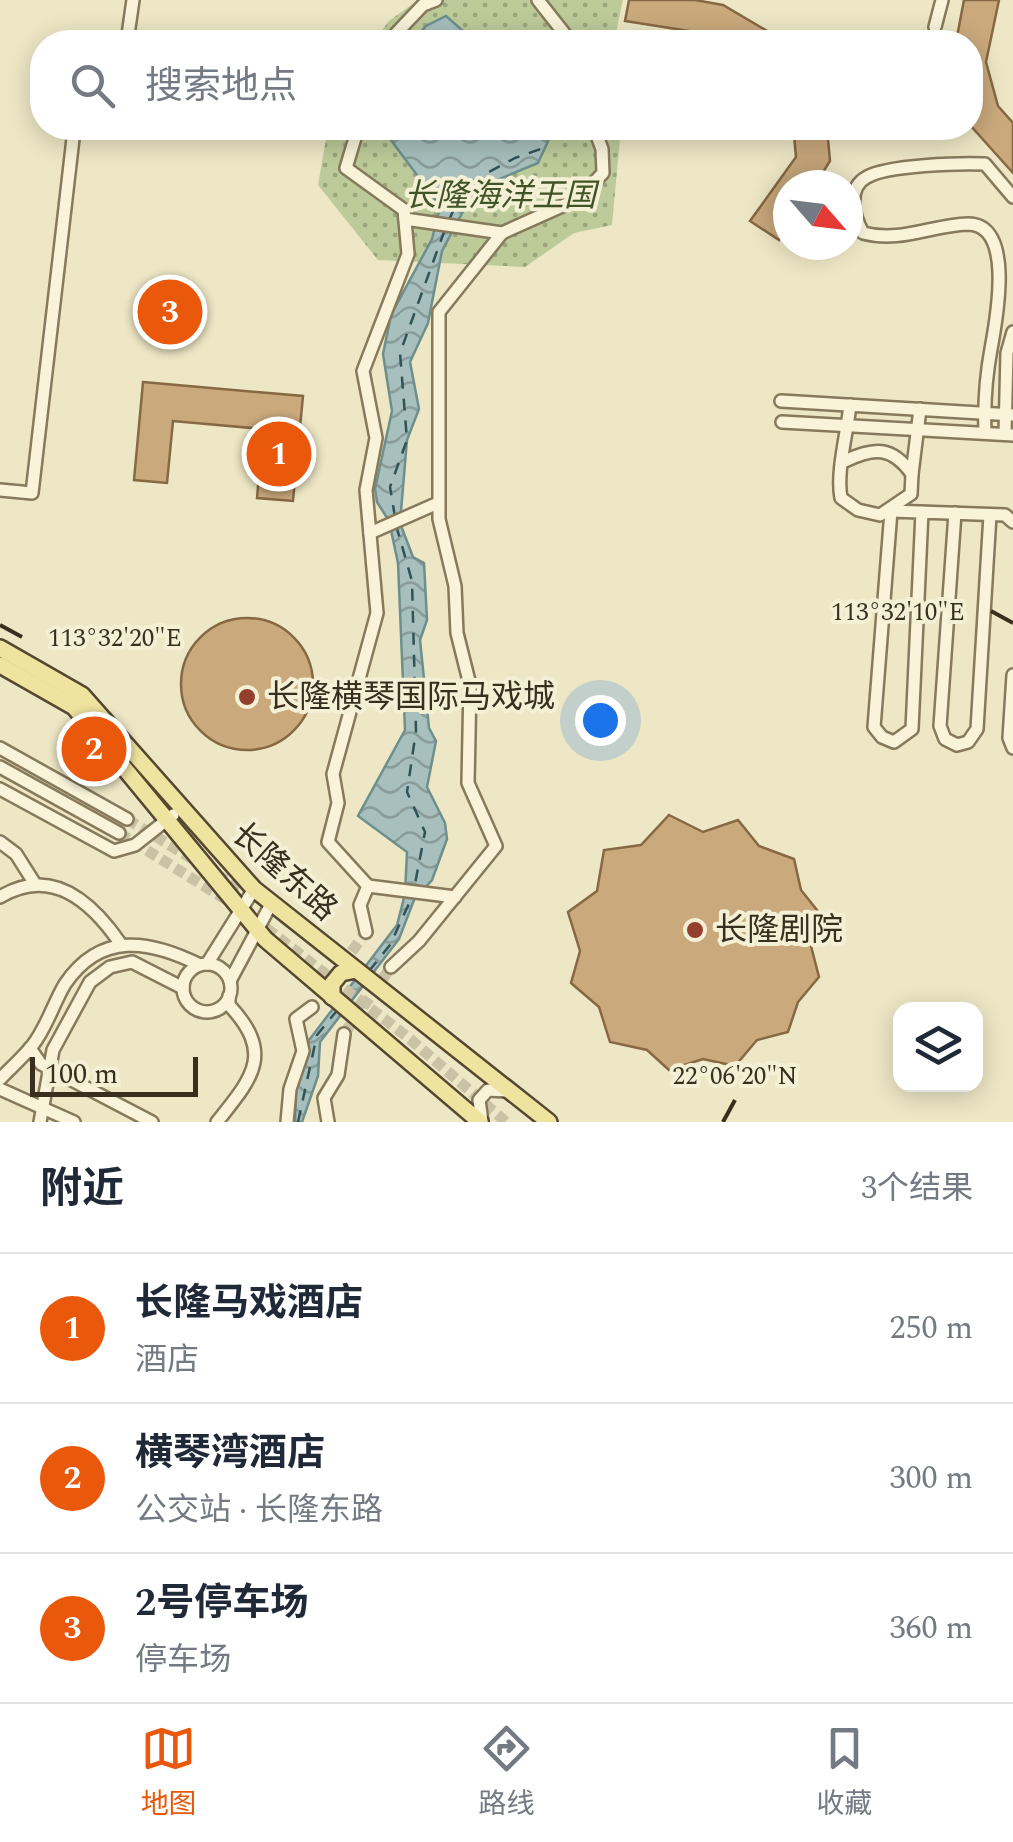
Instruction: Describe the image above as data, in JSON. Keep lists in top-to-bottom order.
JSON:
{
  "streets": {
    "main road": ["长隆东路"]
  },
  "parks": ["长隆海洋王国"],
  "places": ["长隆横琴国际马戏城", "长隆剧院"],
  "scale_bar": "100 m",
  "north": "bottom right",
  "page": {
    "search": "搜索地点",
    "pins": ["3", "1", "2"],
    "scale": "100 m",
    "heading": ["附近", "3个结果"],
    "list": [
      {
        "mark": "1",
        "name": "长隆马戏酒店",
        "note": "酒店",
        "value": "250 m"
      },
      {
        "mark": "2",
        "name": "横琴湾酒店",
        "note": "公交站 · 长隆东路",
        "value": "300 m"
      },
      {
        "mark": "3",
        "name": "2号停车场",
        "note": "停车场",
        "value": "360 m"
      }
    ],
    "nav": ["地图", "路线", "收藏"]
  },
  "coordinates": ["113°32'10\"E", "113°32'20\"E", "22°06'20\"N"]
}
